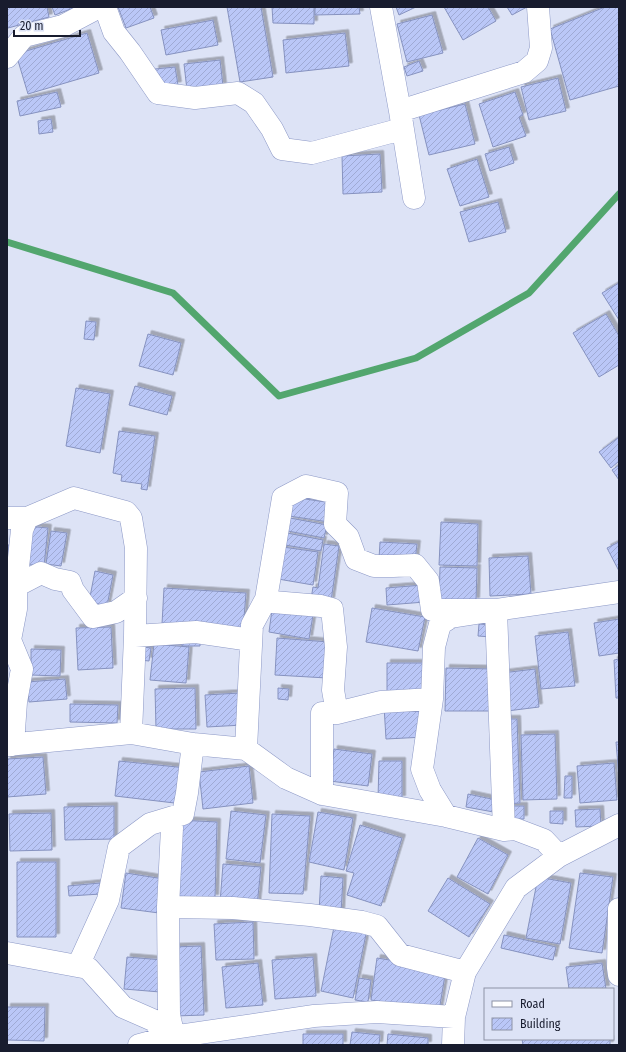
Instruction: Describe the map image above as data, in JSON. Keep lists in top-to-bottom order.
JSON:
{
  "legend": ["Road", "Building"],
  "scale_bar": "20 m"
}
